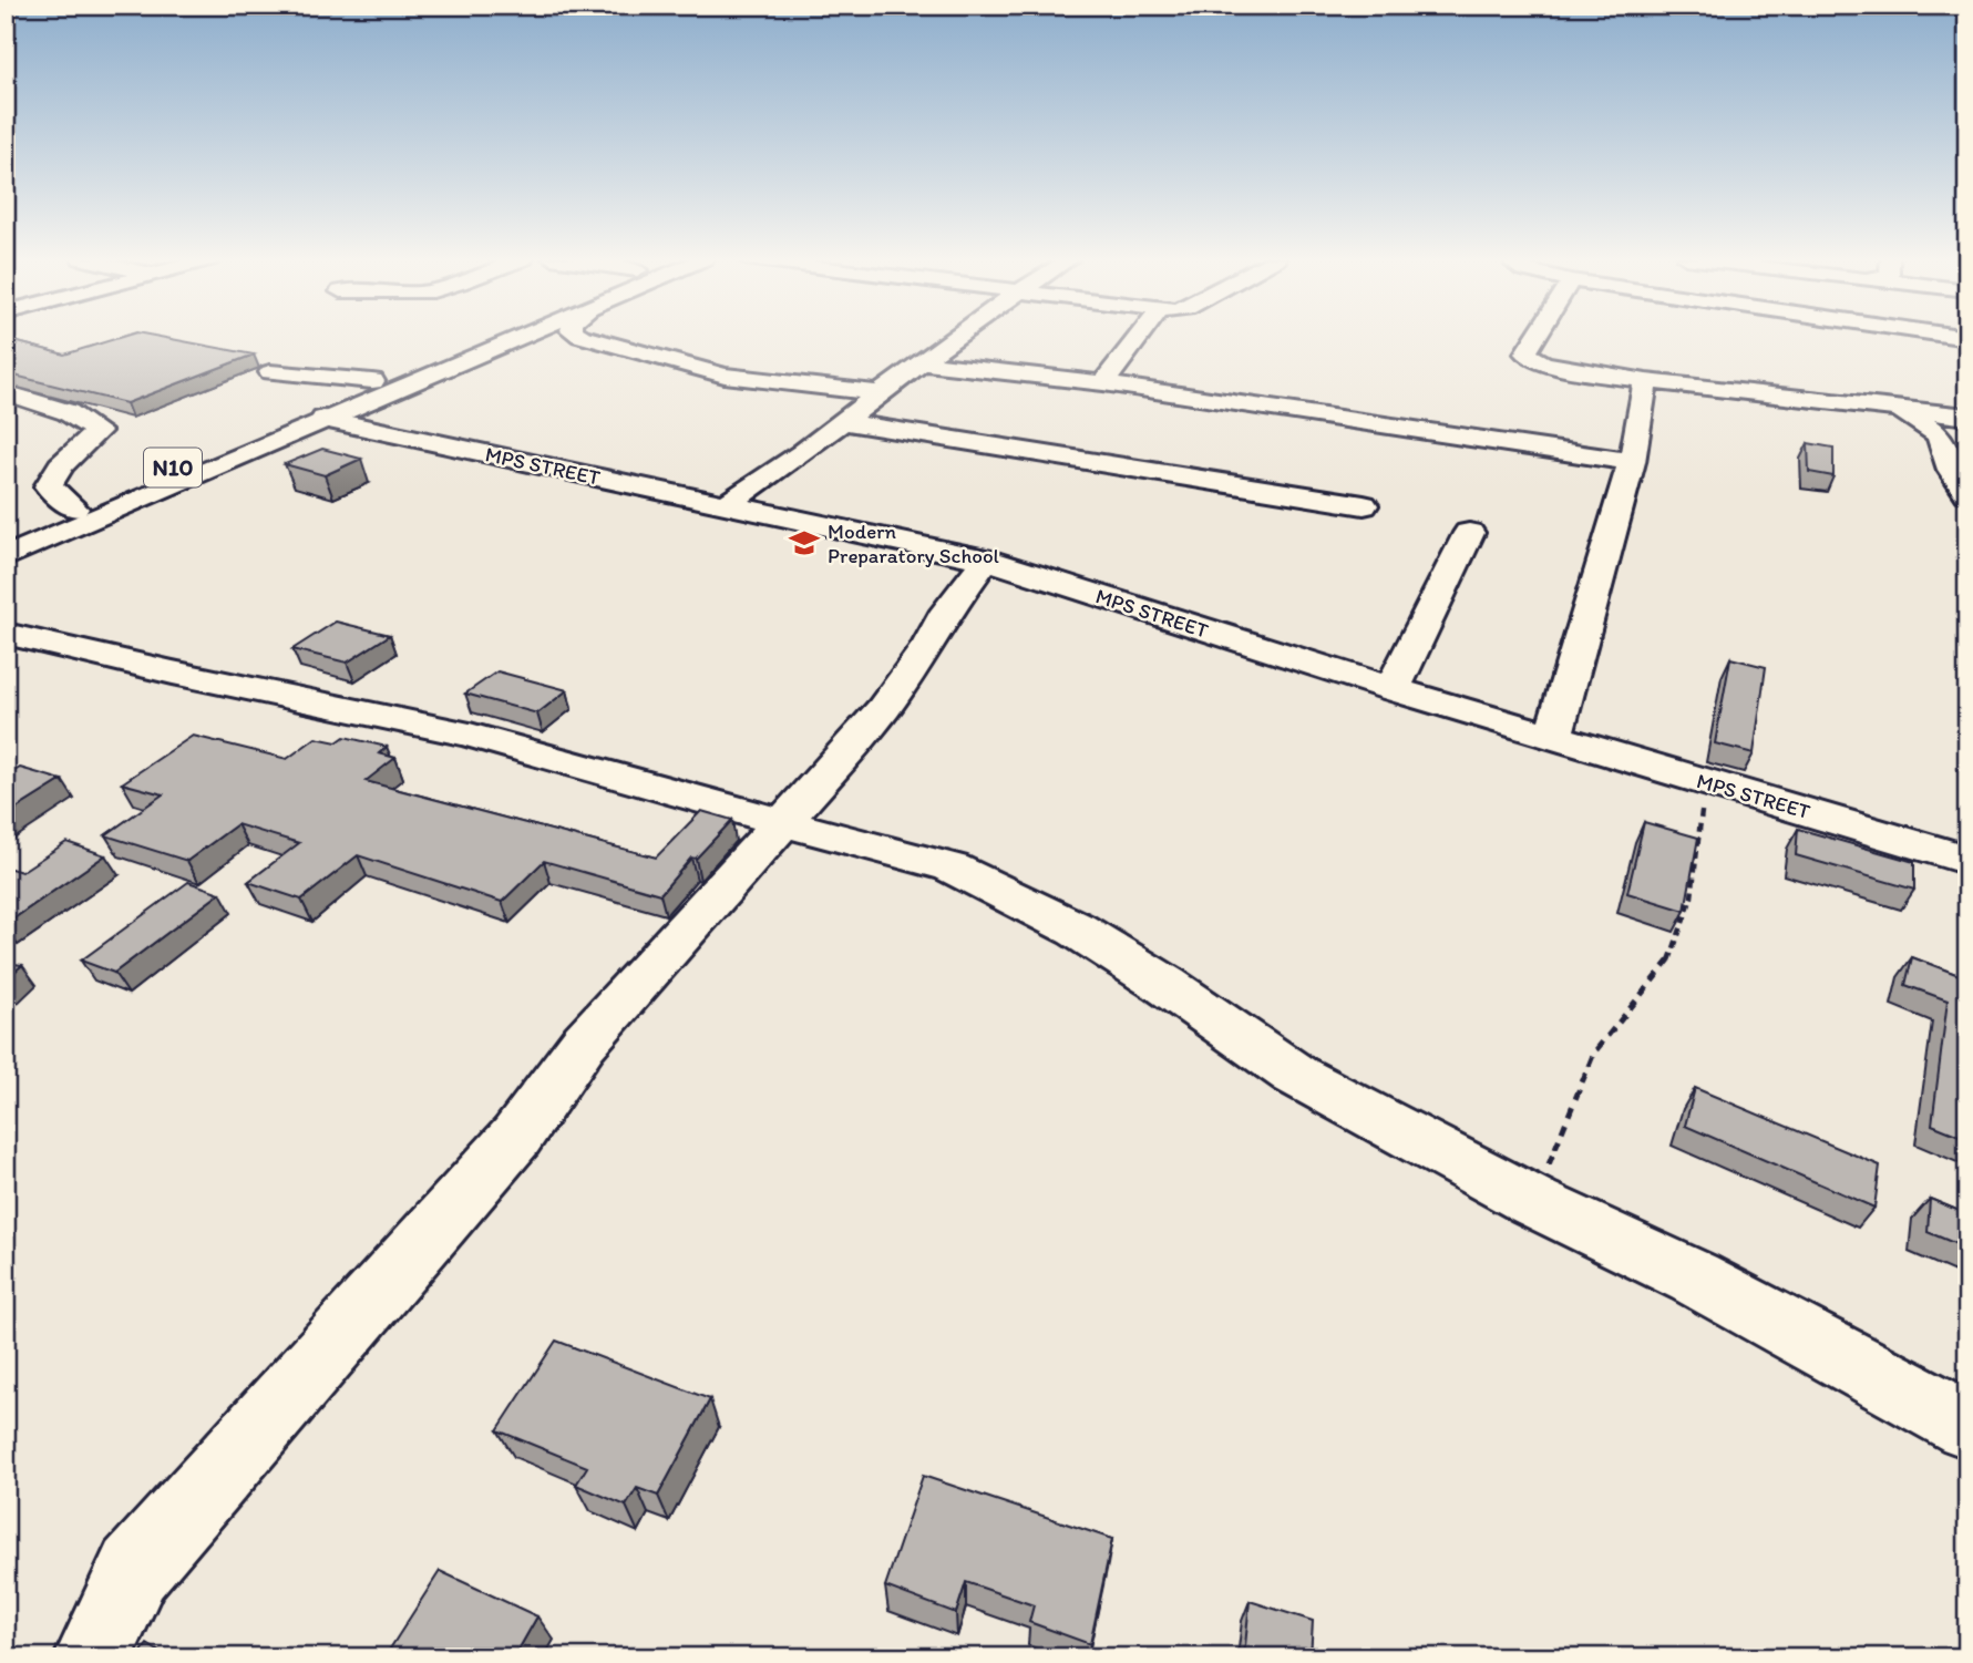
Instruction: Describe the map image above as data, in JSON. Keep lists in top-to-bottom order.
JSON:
{
  "streets": {
    "main road": ["MPS STREET", "N10"]
  },
  "crossings": [
    ["MPS STREET", "N10"]
  ],
  "places": {
    "school or university": ["Modern Preparatory School"]
  }
}
